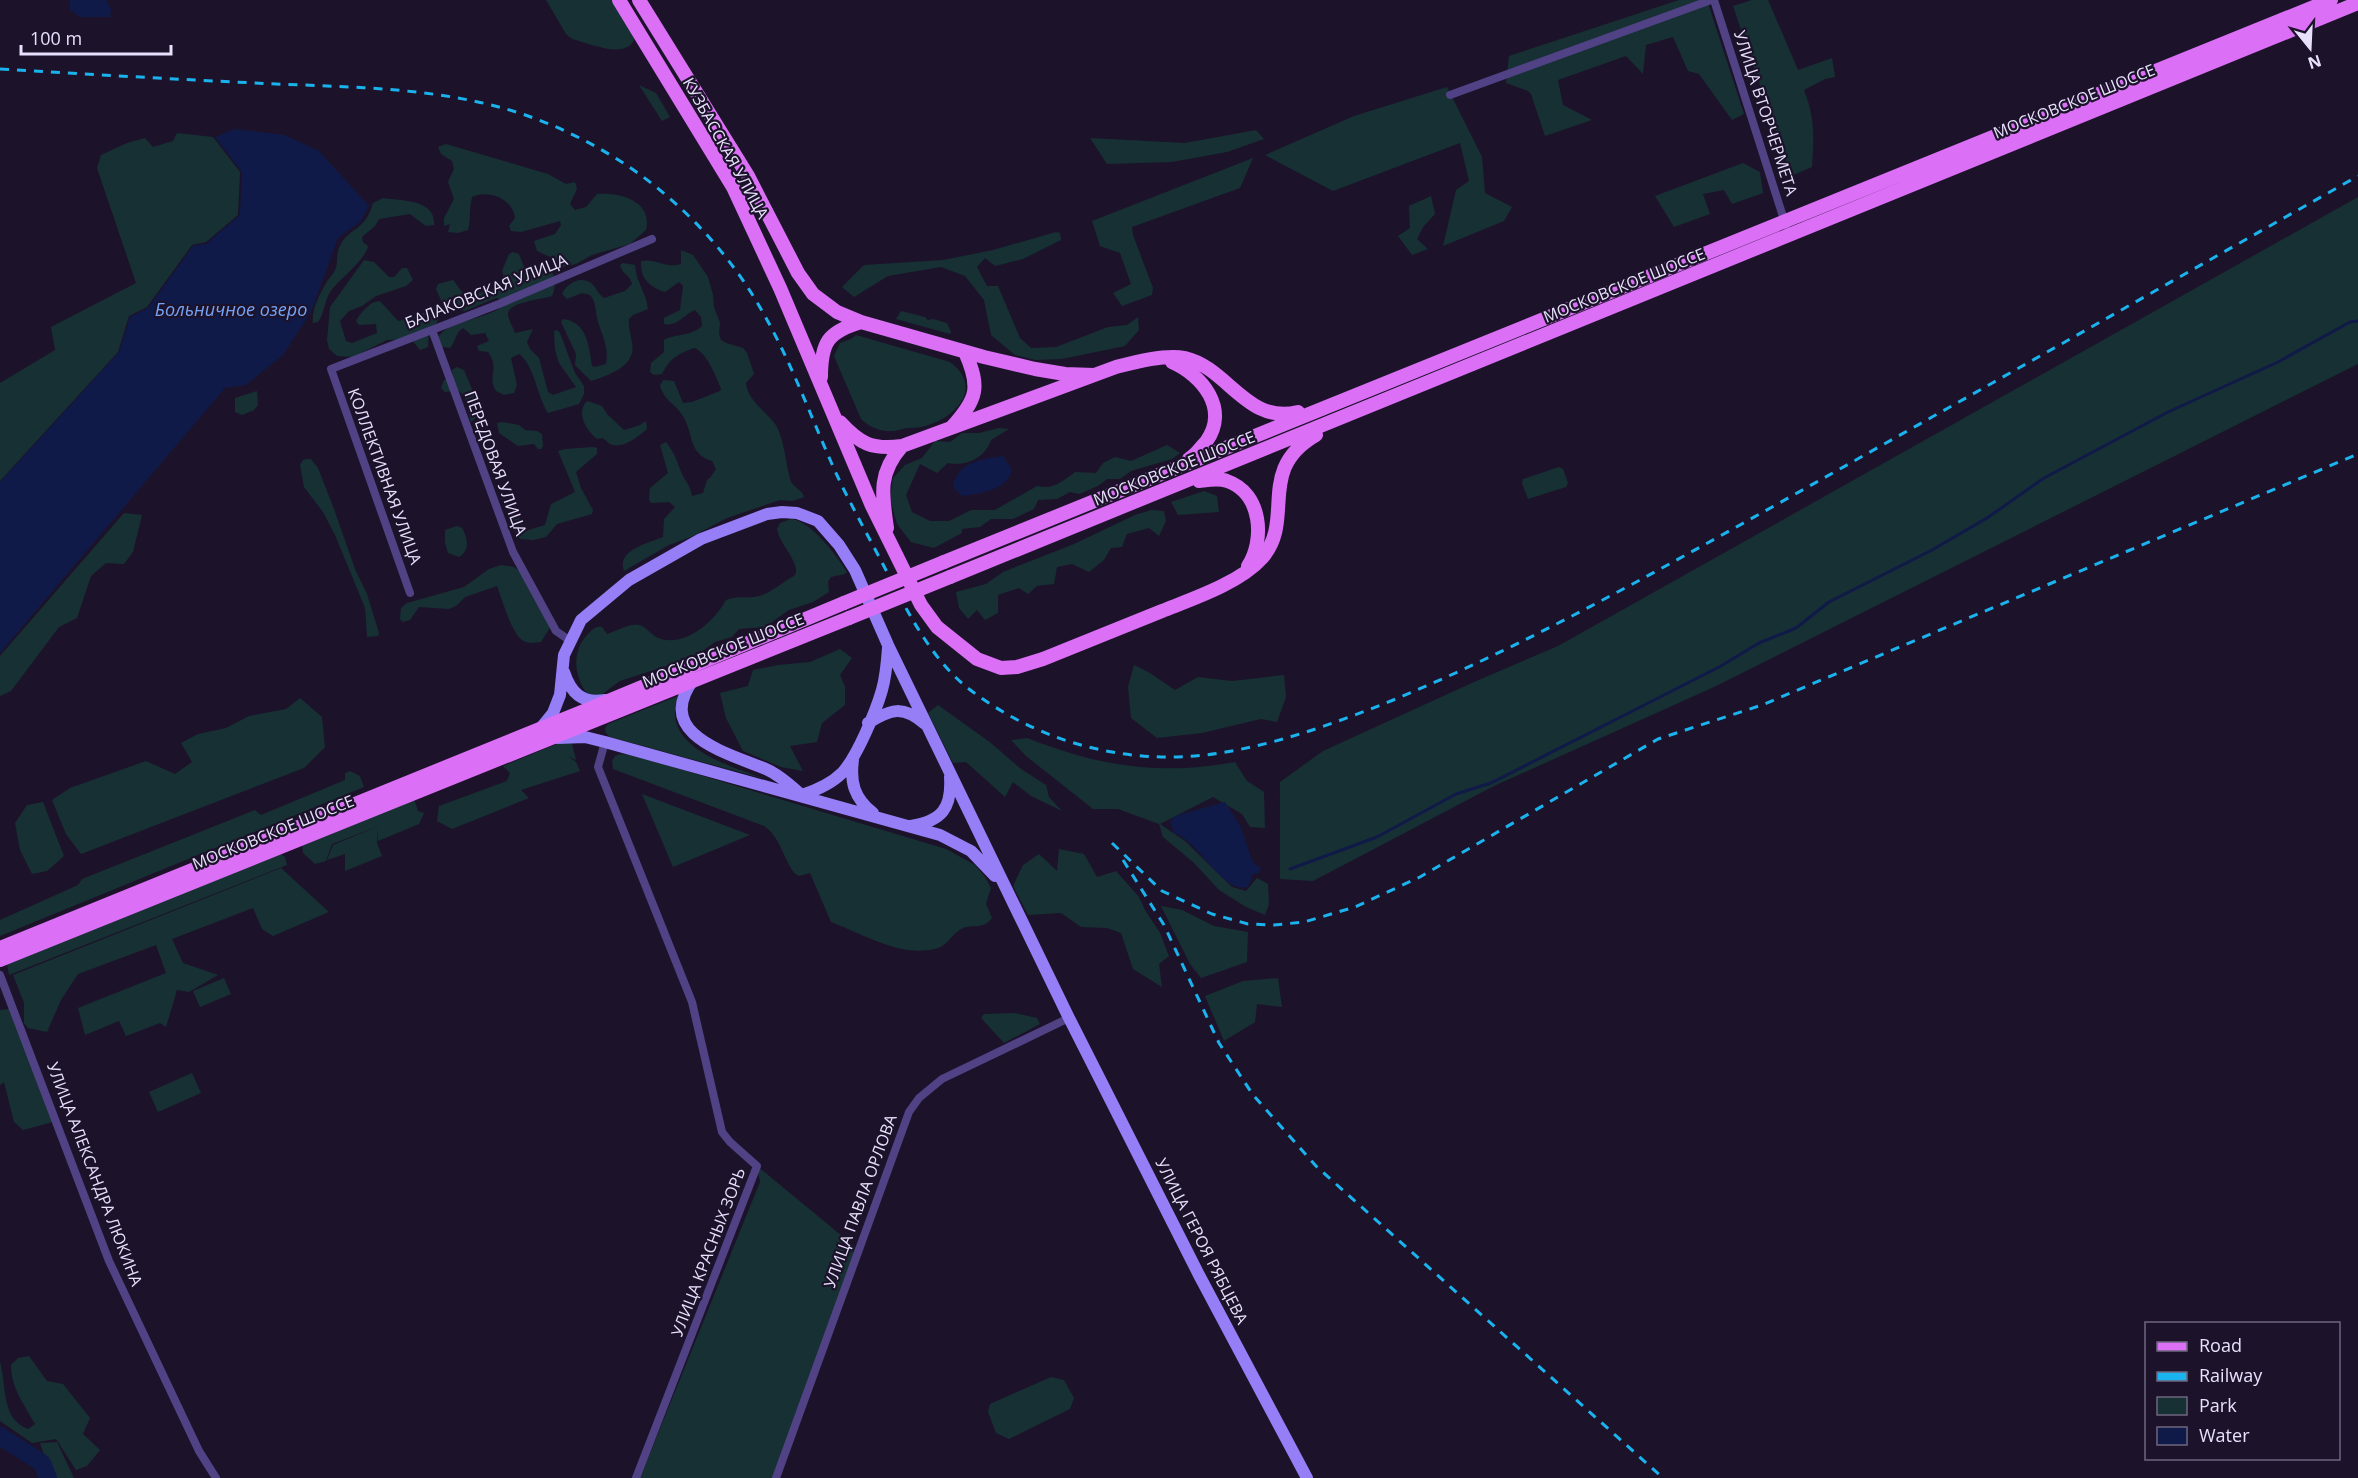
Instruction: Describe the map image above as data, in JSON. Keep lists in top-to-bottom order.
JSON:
{
  "streets": {
    "main road": ["МОСКОВСКОЕ ШОССЕ", "КУЗБАССКАЯ УЛИЦА", "УЛИЦА ГЕРОЯ РЯБЦЕВА"],
    "street": [
      "УЛИЦА ВТОРЧЕРМЕТА",
      "БАЛАКОВСКАЯ УЛИЦА",
      "ПЕРЕДОВАЯ УЛИЦА",
      "КОЛЛЕКТИВНАЯ УЛИЦА",
      "УЛИЦА АЛЕКСАНДРА ЛЮКИНА",
      "УЛИЦА ПАВЛА ОРЛОВА",
      "УЛИЦА КРАСНЫХ ЗОРЬ"
    ]
  },
  "crossings": [
    ["МОСКОВСКОЕ ШОССЕ", "УЛИЦА ВТОРЧЕРМЕТА"],
    ["БАЛАКОВСКАЯ УЛИЦА", "ПЕРЕДОВАЯ УЛИЦА"],
    ["БАЛАКОВСКАЯ УЛИЦА", "КОЛЛЕКТИВНАЯ УЛИЦА"],
    ["УЛИЦА ПАВЛА ОРЛОВА", "УЛИЦА ГЕРОЯ РЯБЦЕВА"]
  ],
  "water": ["Больничное озеро"],
  "legend": [
    "Road",
    "Railway",
    "Park",
    "Water"
  ],
  "scale_bar": "100 m",
  "north": "bottom"
}
